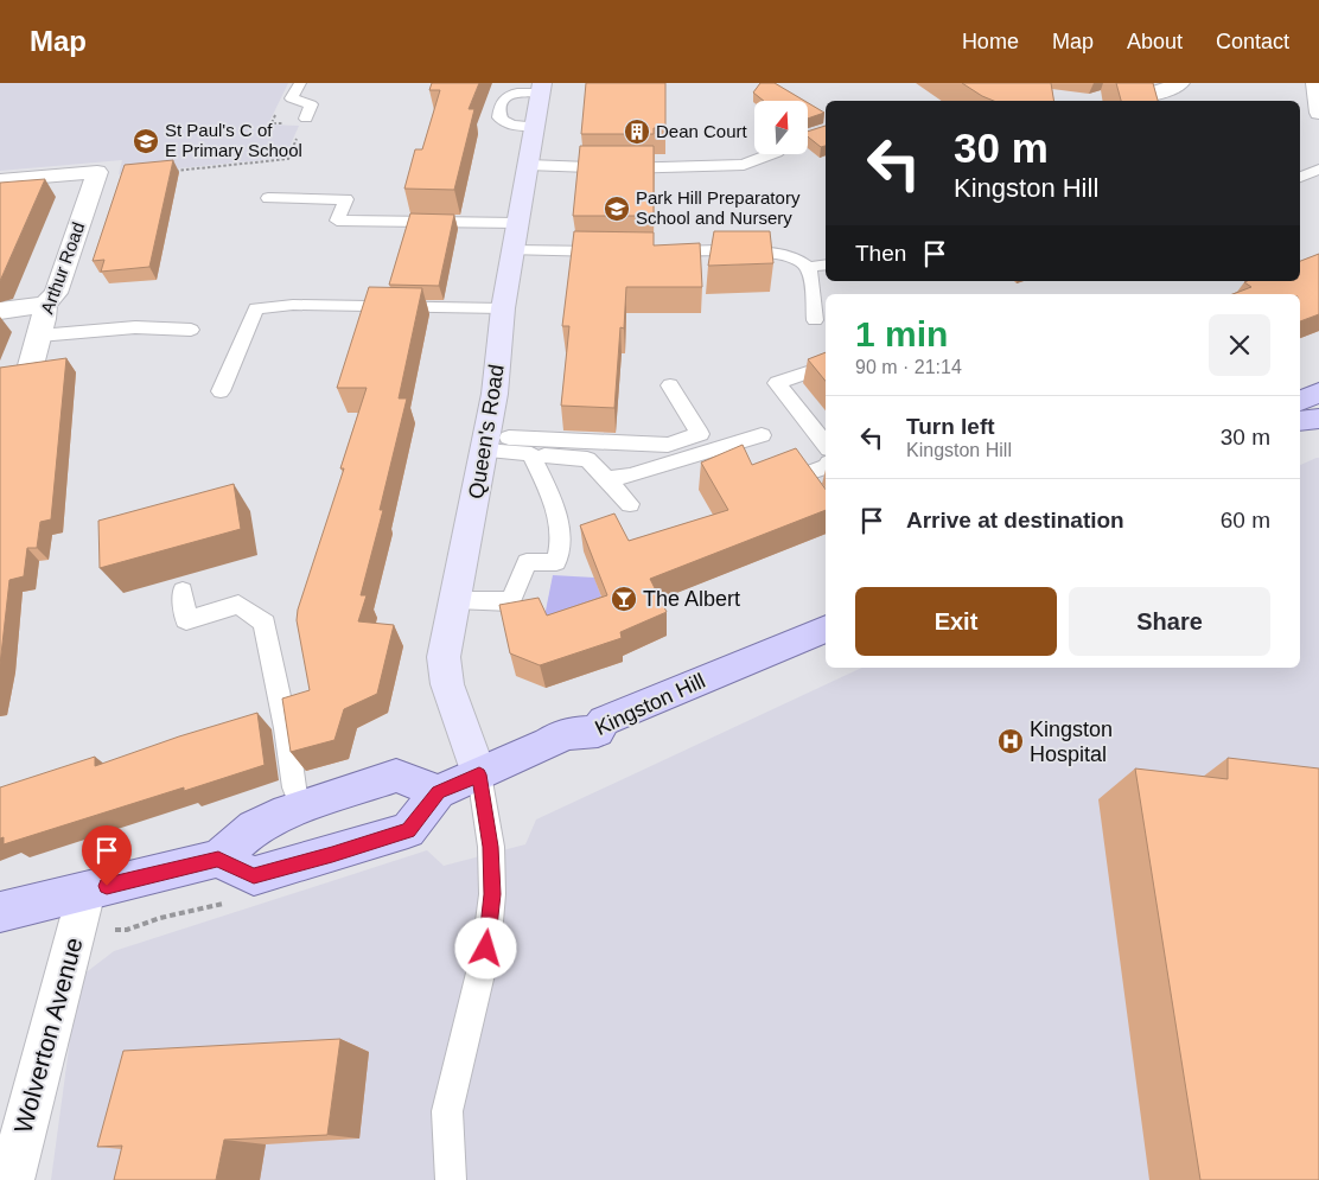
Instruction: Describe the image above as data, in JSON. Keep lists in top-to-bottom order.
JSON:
{
  "streets": {
    "main road": ["Queen's Road", "Kingston Hill"],
    "street": ["Arthur Road", "Wolverton Avenue"]
  },
  "crossings": [
    ["Queen's Road", "Kingston Hill"]
  ],
  "places": {
    "building": ["Dean Court"],
    "school or university": ["St Paul's C of E Primary School", "Park Hill Preparatory School and Nursery"],
    "bar": ["The Albert"],
    "hospital": ["Kingston Hospital"]
  },
  "north": "top",
  "page": {
    "header": "Map",
    "nav": [
      "Home",
      "Map",
      "About",
      "Contact"
    ],
    "turn": ["30 m", "Kingston Hill"],
    "then": "Then",
    "heading": ["1 min", "90 m · 21:14"],
    "list": [
      {
        "name": "Turn left",
        "note": "Kingston Hill",
        "value": "30 m"
      },
      {
        "name": "Arrive at destination",
        "value": "60 m"
      }
    ],
    "buttons": ["Exit", "Share"]
  }
}
